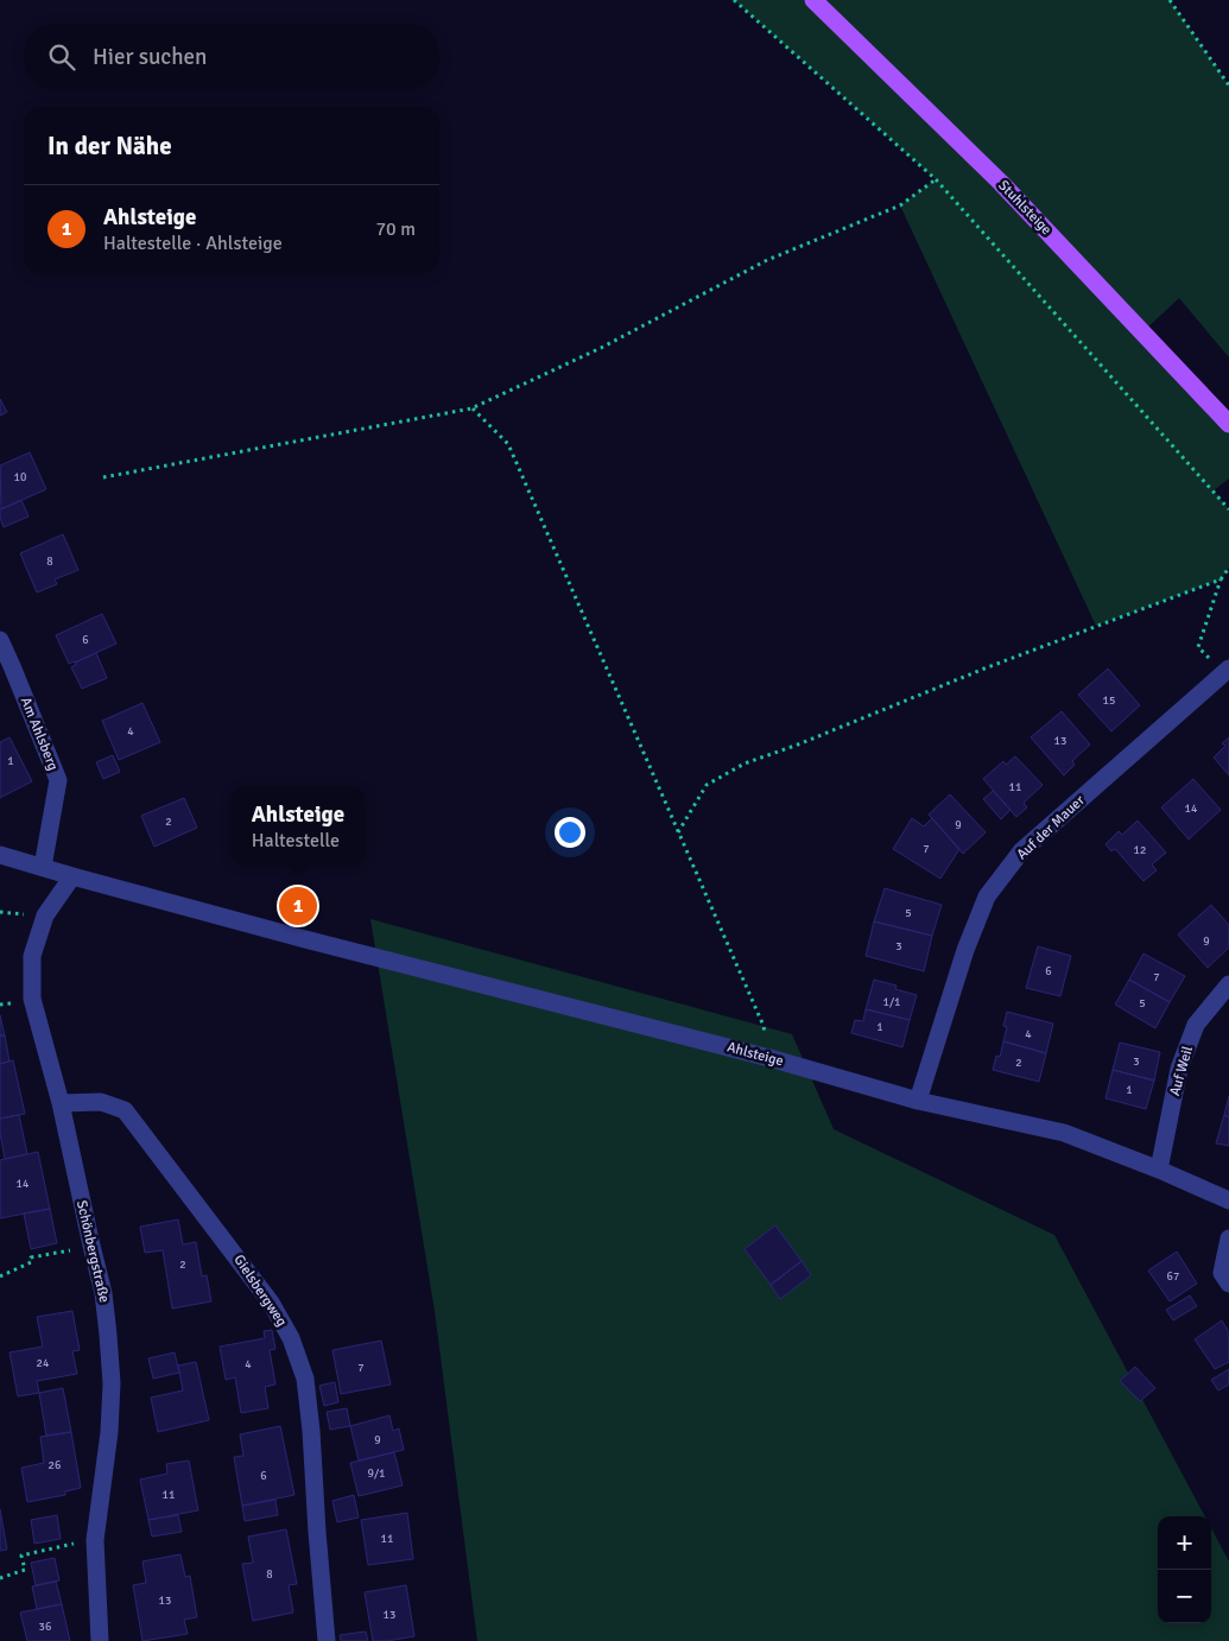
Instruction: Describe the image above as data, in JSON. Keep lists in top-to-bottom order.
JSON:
{
  "streets": {
    "main road": ["Stuhlsteige"],
    "street": [
      "Am Ahlsberg",
      "Auf der Mauer",
      "Ahlsteige",
      "Auf Weil",
      "Schönbergstraße",
      "Gielsbergweg"
    ]
  },
  "crossings": [
    ["Am Ahlsberg", "Ahlsteige"],
    ["Auf der Mauer", "Ahlsteige"],
    ["Ahlsteige", "Auf Weil"],
    ["Ahlsteige", "Schönbergstraße"],
    ["Schönbergstraße", "Gielsbergweg"]
  ],
  "house_numbers": [
    "10",
    "8",
    "6",
    "15",
    "4",
    "13",
    "1",
    "11",
    "14",
    "2",
    "9",
    "7",
    "12",
    "5",
    "9",
    "3",
    "6",
    "7",
    "1/1",
    "5",
    "1",
    "4",
    "3",
    "2",
    "1",
    "14",
    "2",
    "67",
    "24",
    "4",
    "7",
    "9",
    "26",
    "9/1",
    "6",
    "11",
    "11",
    "8",
    "13",
    "13",
    "36"
  ],
  "page": {
    "search": "Hier suchen",
    "heading": "In der Nähe",
    "list": [
      {
        "mark": "1",
        "name": "Ahlsteige",
        "note": "Haltestelle · Ahlsteige",
        "value": "70 m"
      }
    ],
    "popup": ["Ahlsteige", "Haltestelle"],
    "pins": "1",
    "map_buttons": ["+", "−"]
  }
}
